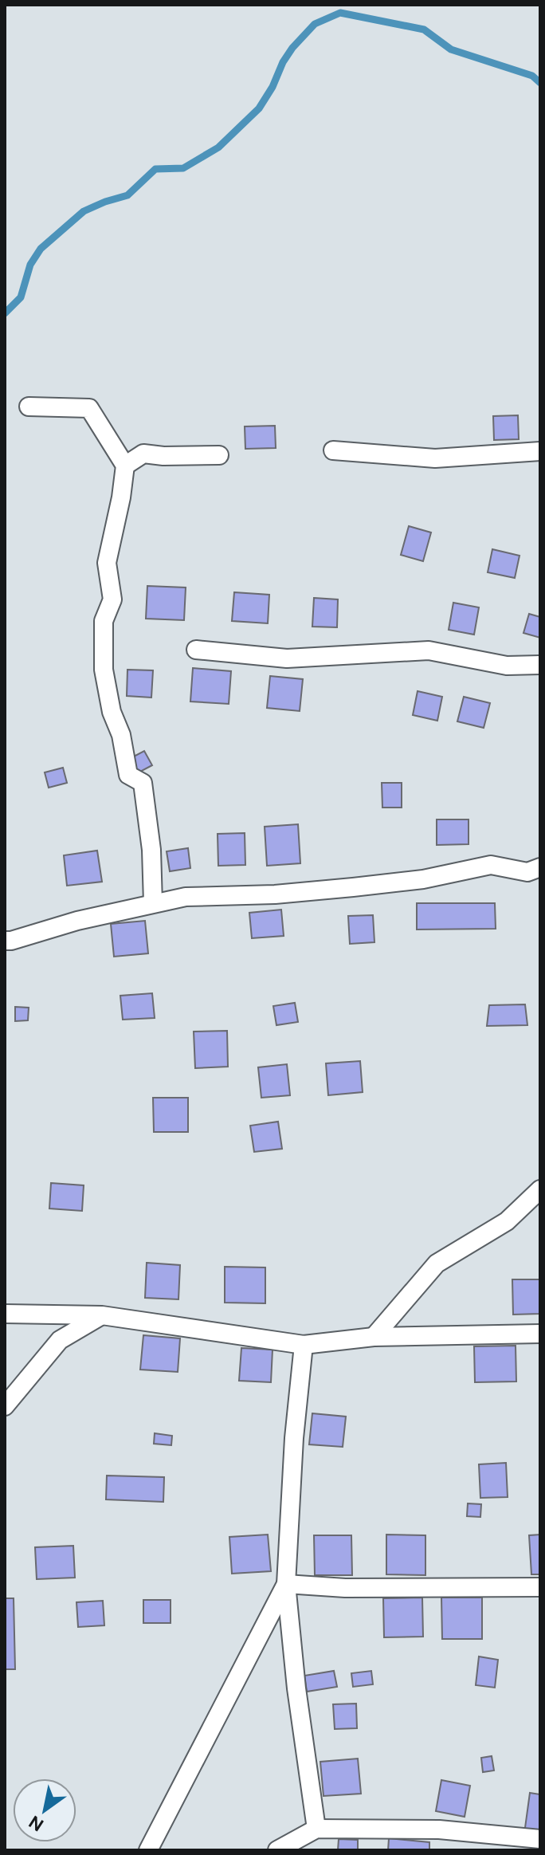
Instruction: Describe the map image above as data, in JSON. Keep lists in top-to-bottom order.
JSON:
{
  "north": "bottom left"
}
